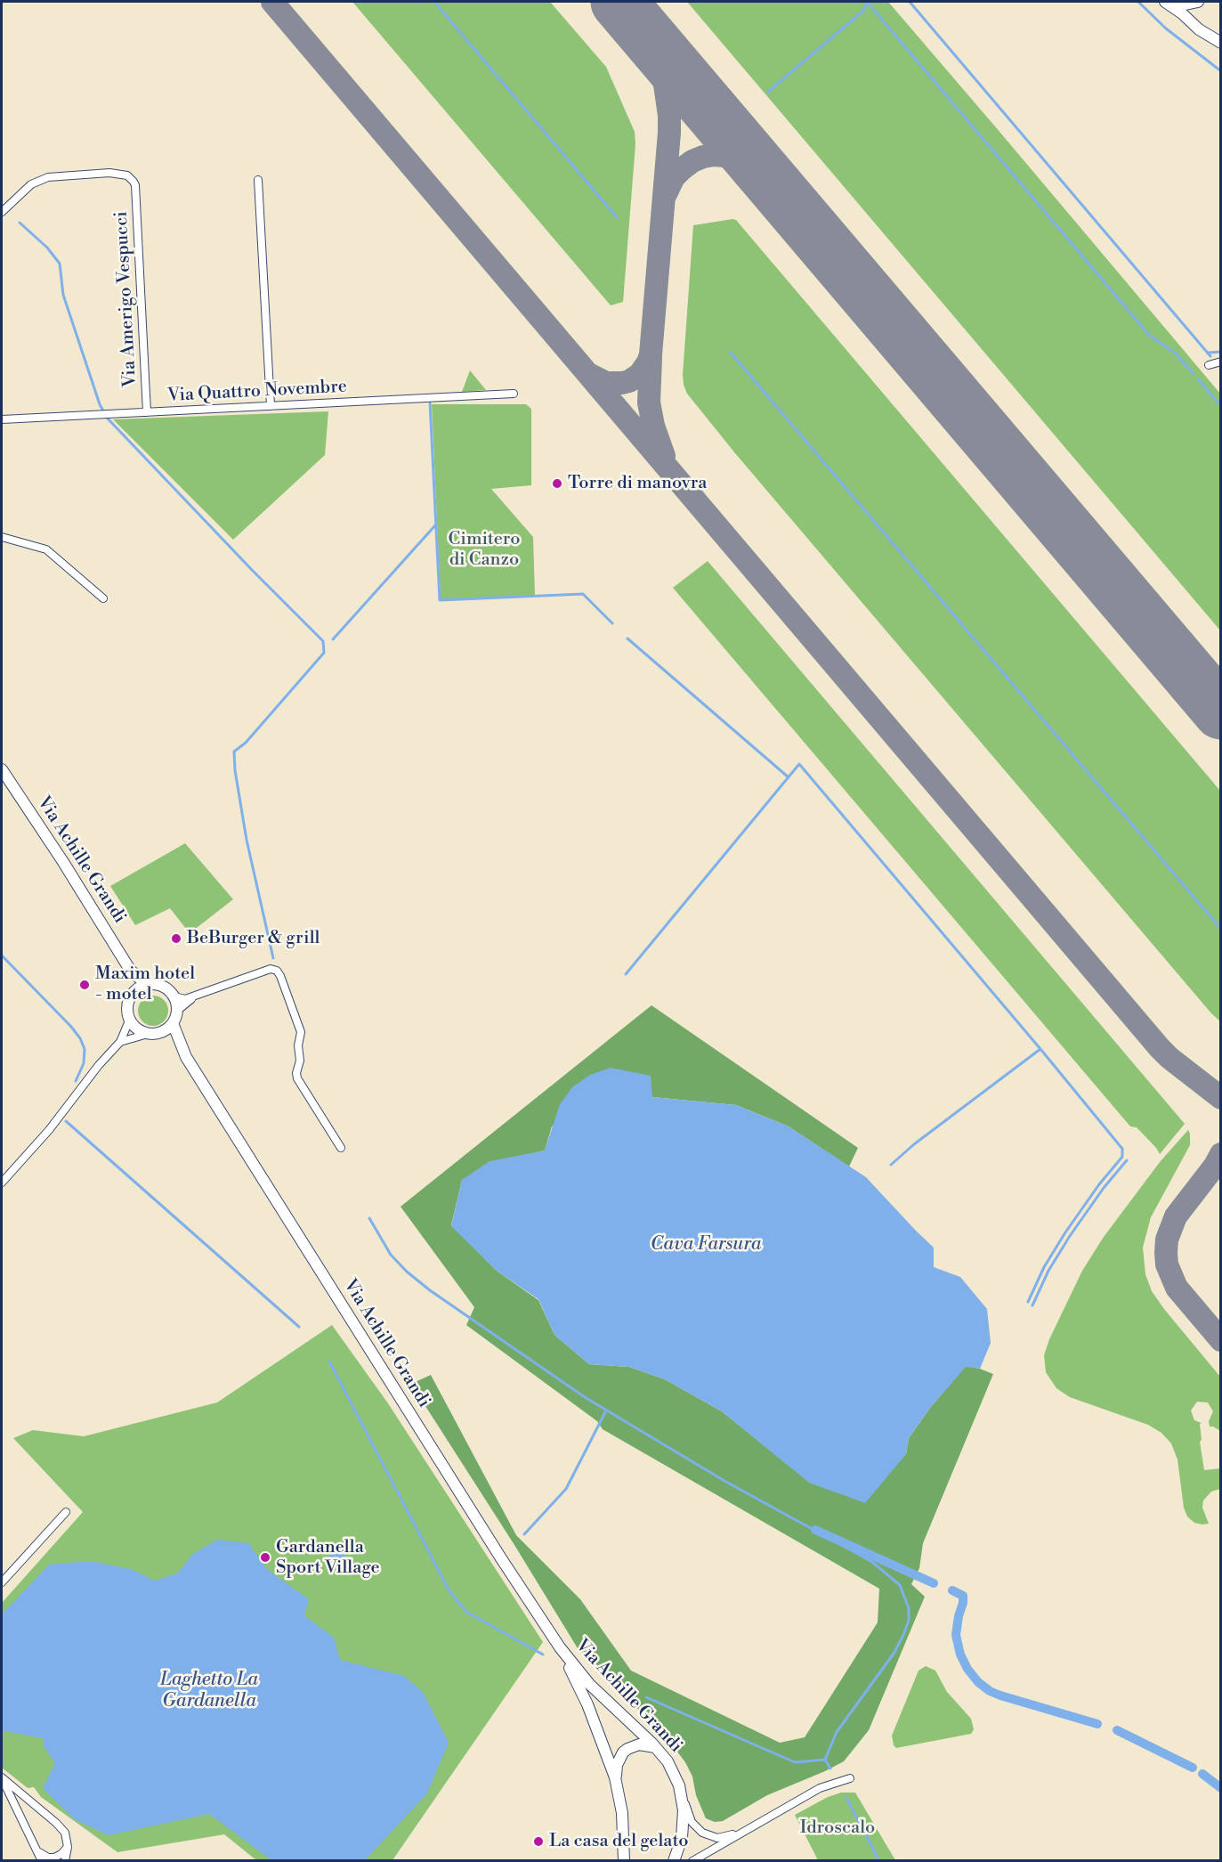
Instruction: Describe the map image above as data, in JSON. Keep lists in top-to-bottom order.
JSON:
{
  "streets": {
    "main road": ["Via Achille Grandi"],
    "street": ["Via Amerigo Vespucci", "Via Quattro Novembre"]
  },
  "crossings": [
    ["Via Amerigo Vespucci", "Via Quattro Novembre"]
  ],
  "water": ["Cava Farsura", "Laghetto La Gardanella"],
  "parks": ["Cimitero di Canzo", "Idroscalo"],
  "places": [
    "Torre di manovra",
    "BeBurger & grill",
    "Maxim hotel - motel",
    "Gardanella Sport Village",
    "La casa del gelato"
  ]
}
